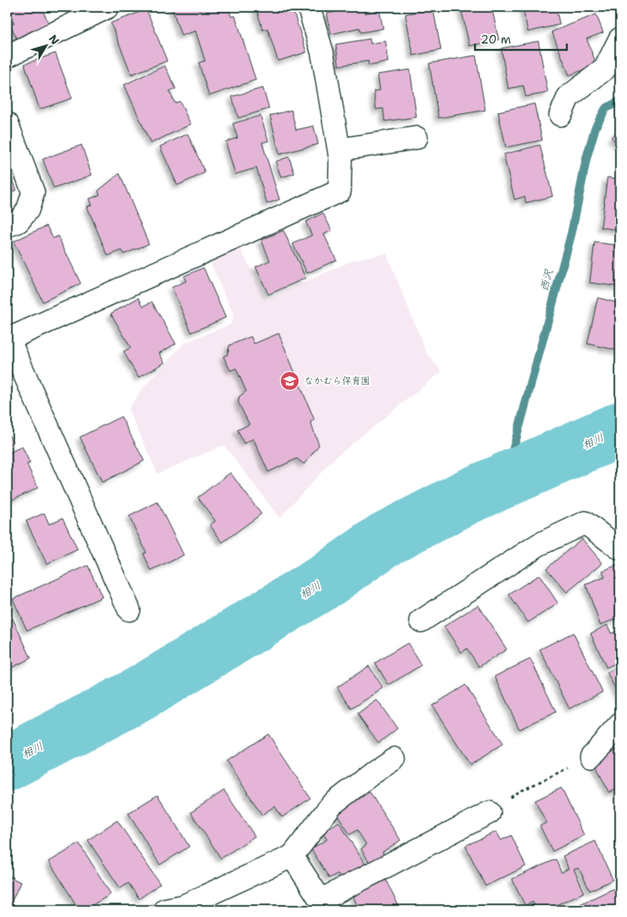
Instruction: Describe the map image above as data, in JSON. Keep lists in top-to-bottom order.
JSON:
{
  "water": ["西沢", "相川"],
  "places": {
    "school or university": ["なかむら保育園"]
  },
  "scale_bar": "20 m",
  "north": "top right"
}
